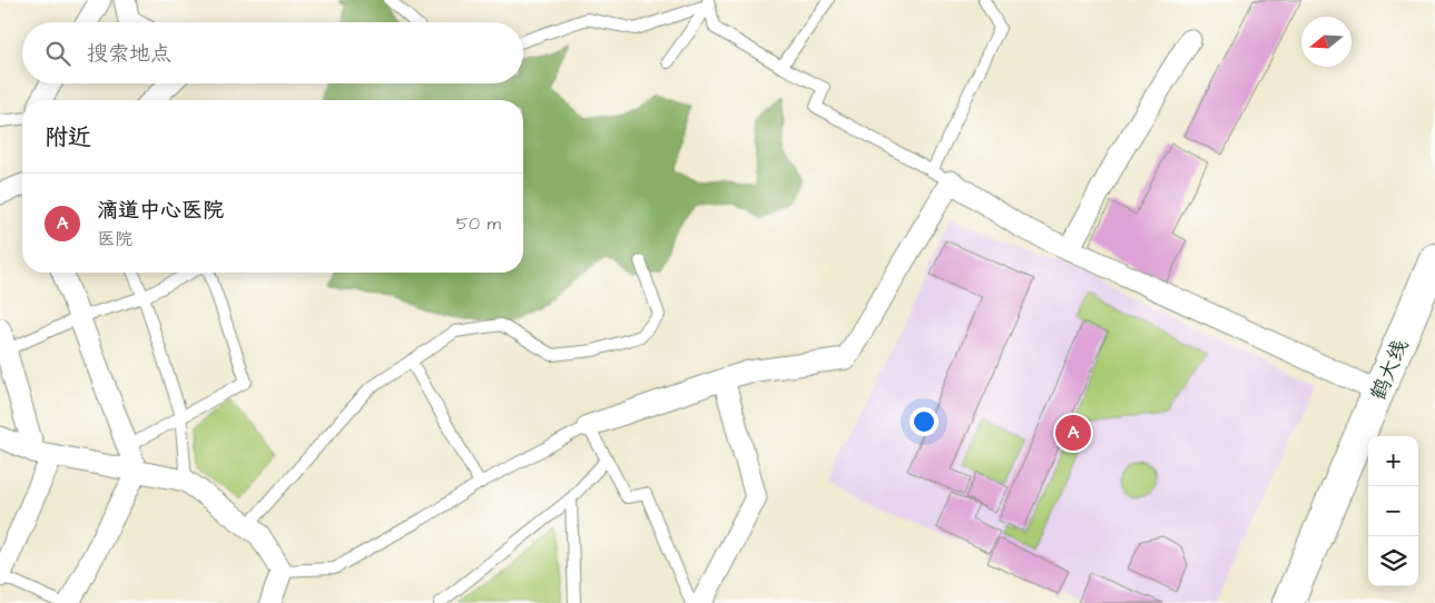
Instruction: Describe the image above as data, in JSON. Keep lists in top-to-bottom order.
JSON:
{
  "streets": {
    "highway": ["鹤大线"]
  },
  "north": "left",
  "page": {
    "search": "搜索地点",
    "heading": "附近",
    "list": [
      {
        "mark": "A",
        "name": "滴道中心医院",
        "note": "医院",
        "value": "50 m"
      }
    ],
    "pins": "A",
    "map_buttons": ["+", "−"]
  }
}
